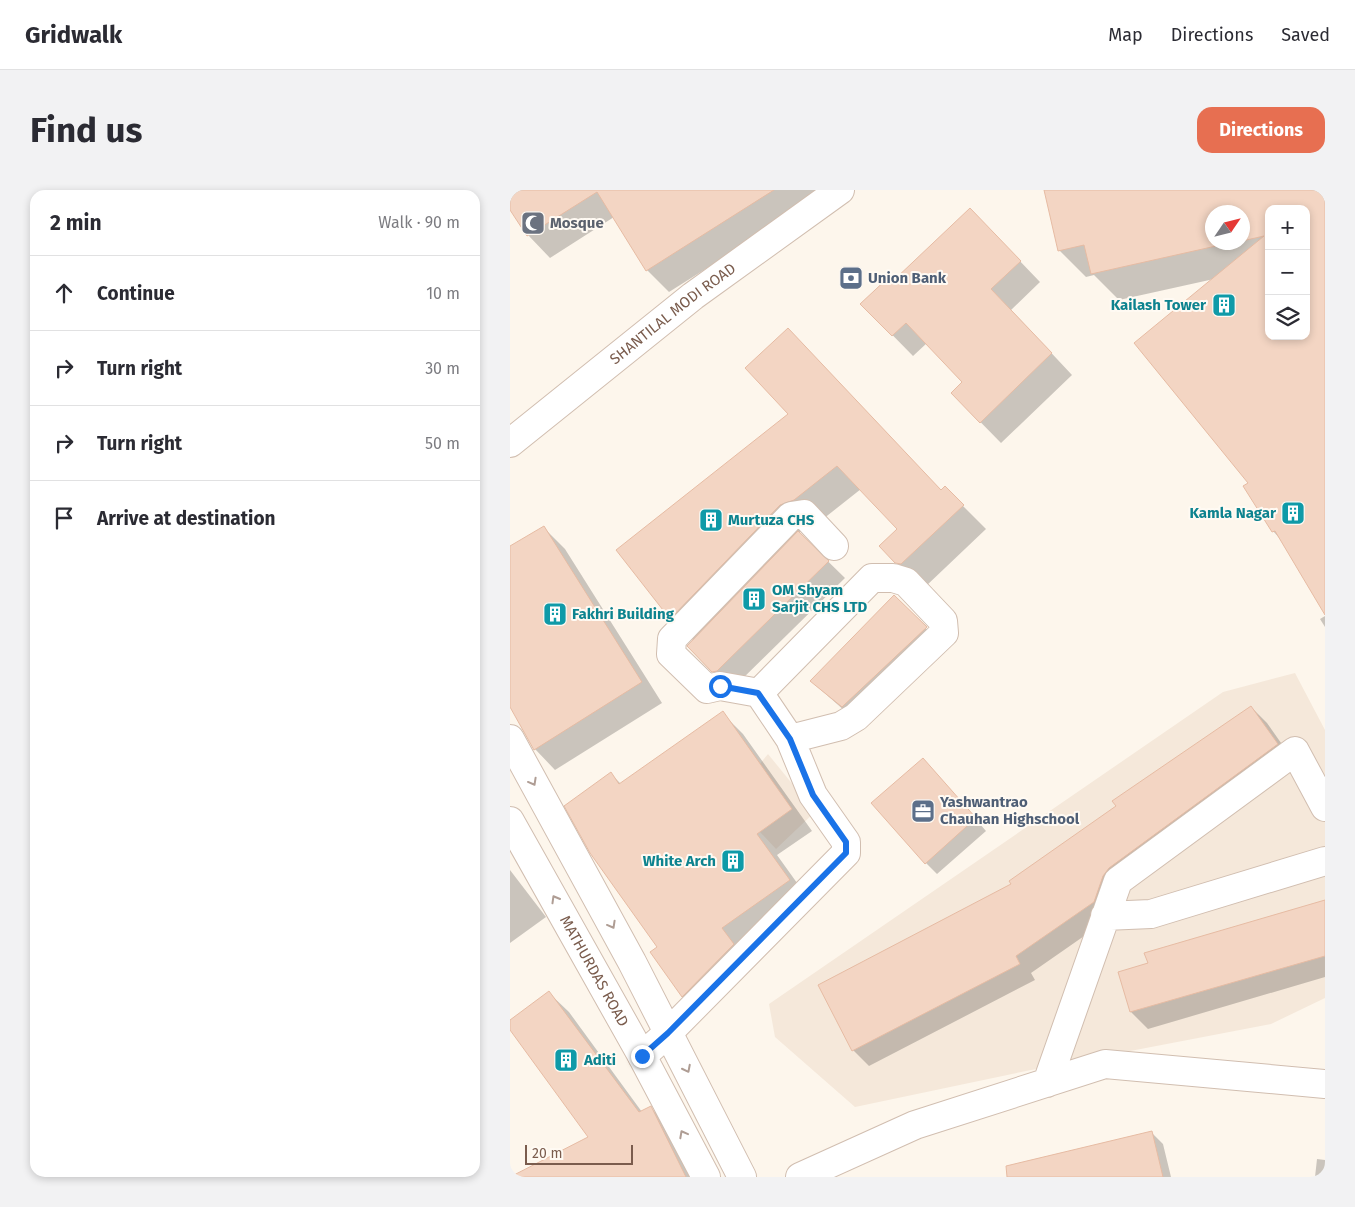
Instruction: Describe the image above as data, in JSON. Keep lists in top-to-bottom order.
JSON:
{
  "streets": {
    "street": ["SHANTILAL MODI ROAD", "MATHURDAS ROAD"]
  },
  "places": {
    "mosque": ["Mosque"],
    "bank": ["Union Bank"],
    "building": [
      "Kailash Tower",
      "Kamla Nagar",
      "Murtuza CHS",
      "OM Shyam Sarjit CHS LTD",
      "Fakhri Building",
      "White Arch",
      "Aditi"
    ],
    "office": ["Yashwantrao Chauhan Highschool"]
  },
  "scale_bar": "20 m",
  "north": "top right",
  "page": {
    "header": "Gridwalk",
    "nav": ["Map", "Directions", "Saved"],
    "buttons": "Directions",
    "title": "Find us",
    "heading": ["2 min", "Walk · 90 m"],
    "map_buttons": ["+", "−"],
    "list": [
      ["Continue", "10 m"],
      ["Turn right", "30 m"],
      ["Turn right", "50 m"],
      "Arrive at destination"
    ],
    "scale": "20 m"
  }
}
